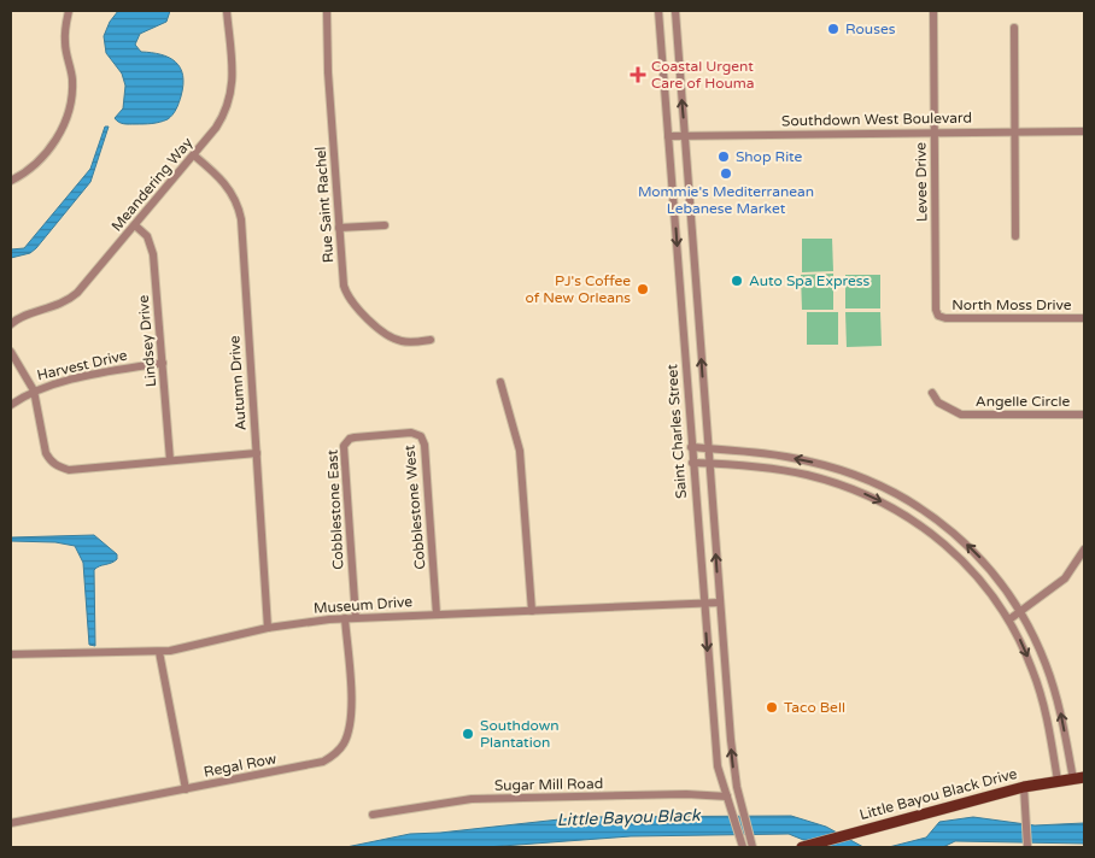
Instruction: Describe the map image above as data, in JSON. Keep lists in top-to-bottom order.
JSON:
{
  "streets": {
    "main road": ["Little Bayou Black Drive"],
    "street": [
      "Southdown West Boulevard",
      "Levee Drive",
      "Meandering Way",
      "Rue Saint Rachel",
      "North Moss Drive",
      "Lindsey Drive",
      "Harvest Drive",
      "Autumn Drive",
      "Angelle Circle",
      "Saint Charles Street",
      "Cobblestone West",
      "Cobblestone East",
      "Museum Drive",
      "Regal Row",
      "Sugar Mill Road"
    ]
  },
  "crossings": [
    ["Southdown West Boulevard", "Levee Drive"],
    ["Southdown West Boulevard", "Saint Charles Street"],
    ["Levee Drive", "North Moss Drive"],
    ["Meandering Way", "Lindsey Drive"],
    ["Meandering Way", "Autumn Drive"],
    ["Lindsey Drive", "Harvest Drive"],
    ["Autumn Drive", "Museum Drive"],
    ["Saint Charles Street", "Museum Drive"],
    ["Saint Charles Street", "Sugar Mill Road"],
    ["Cobblestone West", "Cobblestone East"],
    ["Cobblestone West", "Museum Drive"],
    ["Cobblestone East", "Museum Drive"],
    ["Museum Drive", "Regal Row"]
  ],
  "water": ["Little Bayou Black"],
  "places": {
    "other": [
      "Rouses",
      "Shop Rite",
      "Mommie's Mediterranean Lebanese Market",
      "Auto Spa Express",
      "PJ's Coffee of New Orleans",
      "Taco Bell",
      "Southdown Plantation"
    ],
    "health": ["Coastal Urgent Care of Houma"]
  }
}
